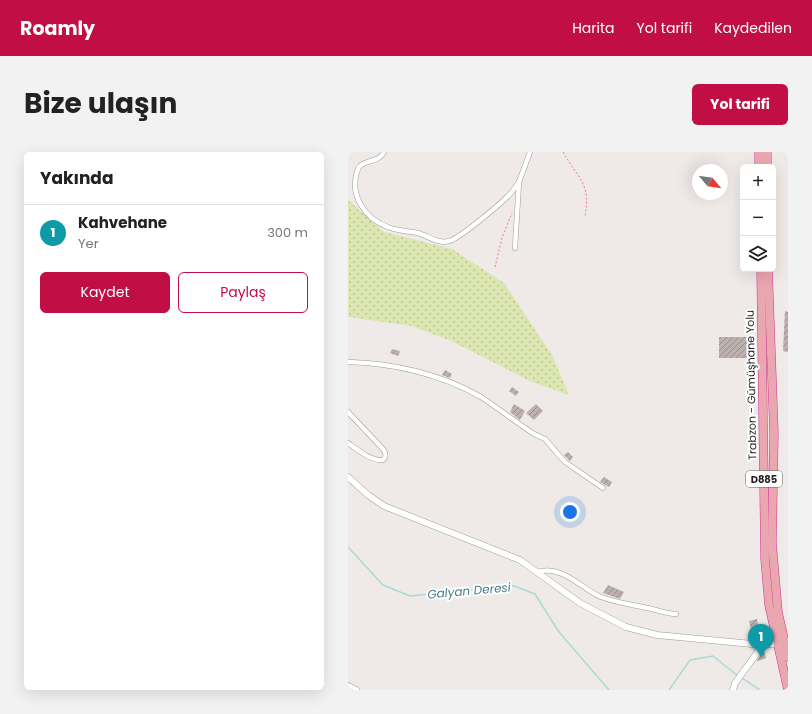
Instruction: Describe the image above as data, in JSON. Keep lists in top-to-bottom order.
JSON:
{
  "streets": {
    "highway": ["Trabzon - Gümüşhane Yolu", "D885"]
  },
  "water": ["Galyan Deresi"],
  "north": "bottom right",
  "page": {
    "header": "Roamly",
    "nav": ["Harita", "Yol tarifi", "Kaydedilen"],
    "title": "Bize ulaşın",
    "buttons": [
      "Yol tarifi",
      ["Kaydet", "Paylaş"]
    ],
    "heading": "Yakında",
    "map_buttons": ["+", "−"],
    "list": [
      {
        "mark": "1",
        "name": "Kahvehane",
        "note": "Yer",
        "value": "300 m"
      }
    ],
    "pins": "1"
  }
}
